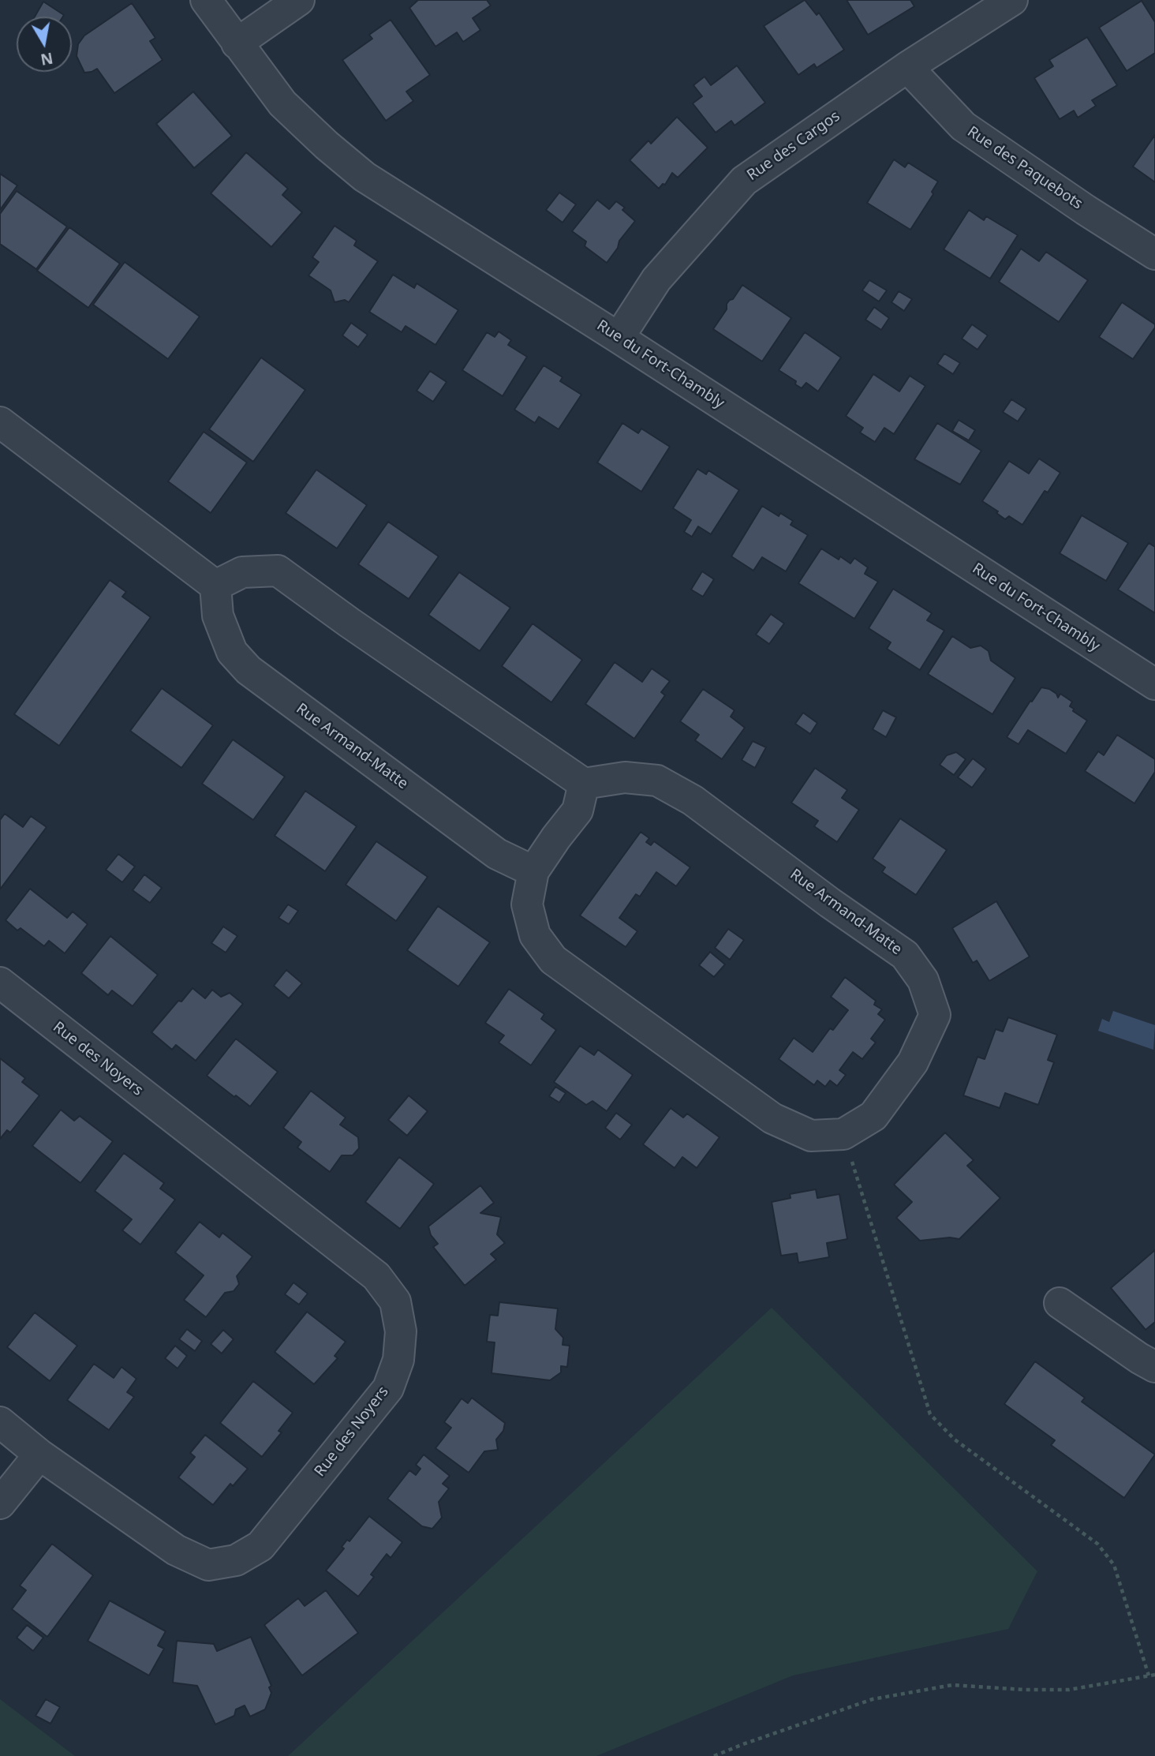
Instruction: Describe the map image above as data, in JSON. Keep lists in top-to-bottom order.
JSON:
{
  "streets": {
    "street": [
      "Rue des Cargos",
      "Rue des Paquebots",
      "Rue du Fort-Chambly",
      "Rue Armand-Matte",
      "Rue des Noyers"
    ]
  },
  "crossings": [
    ["Rue des Cargos", "Rue des Paquebots"],
    ["Rue des Cargos", "Rue du Fort-Chambly"]
  ],
  "north": "bottom"
}
